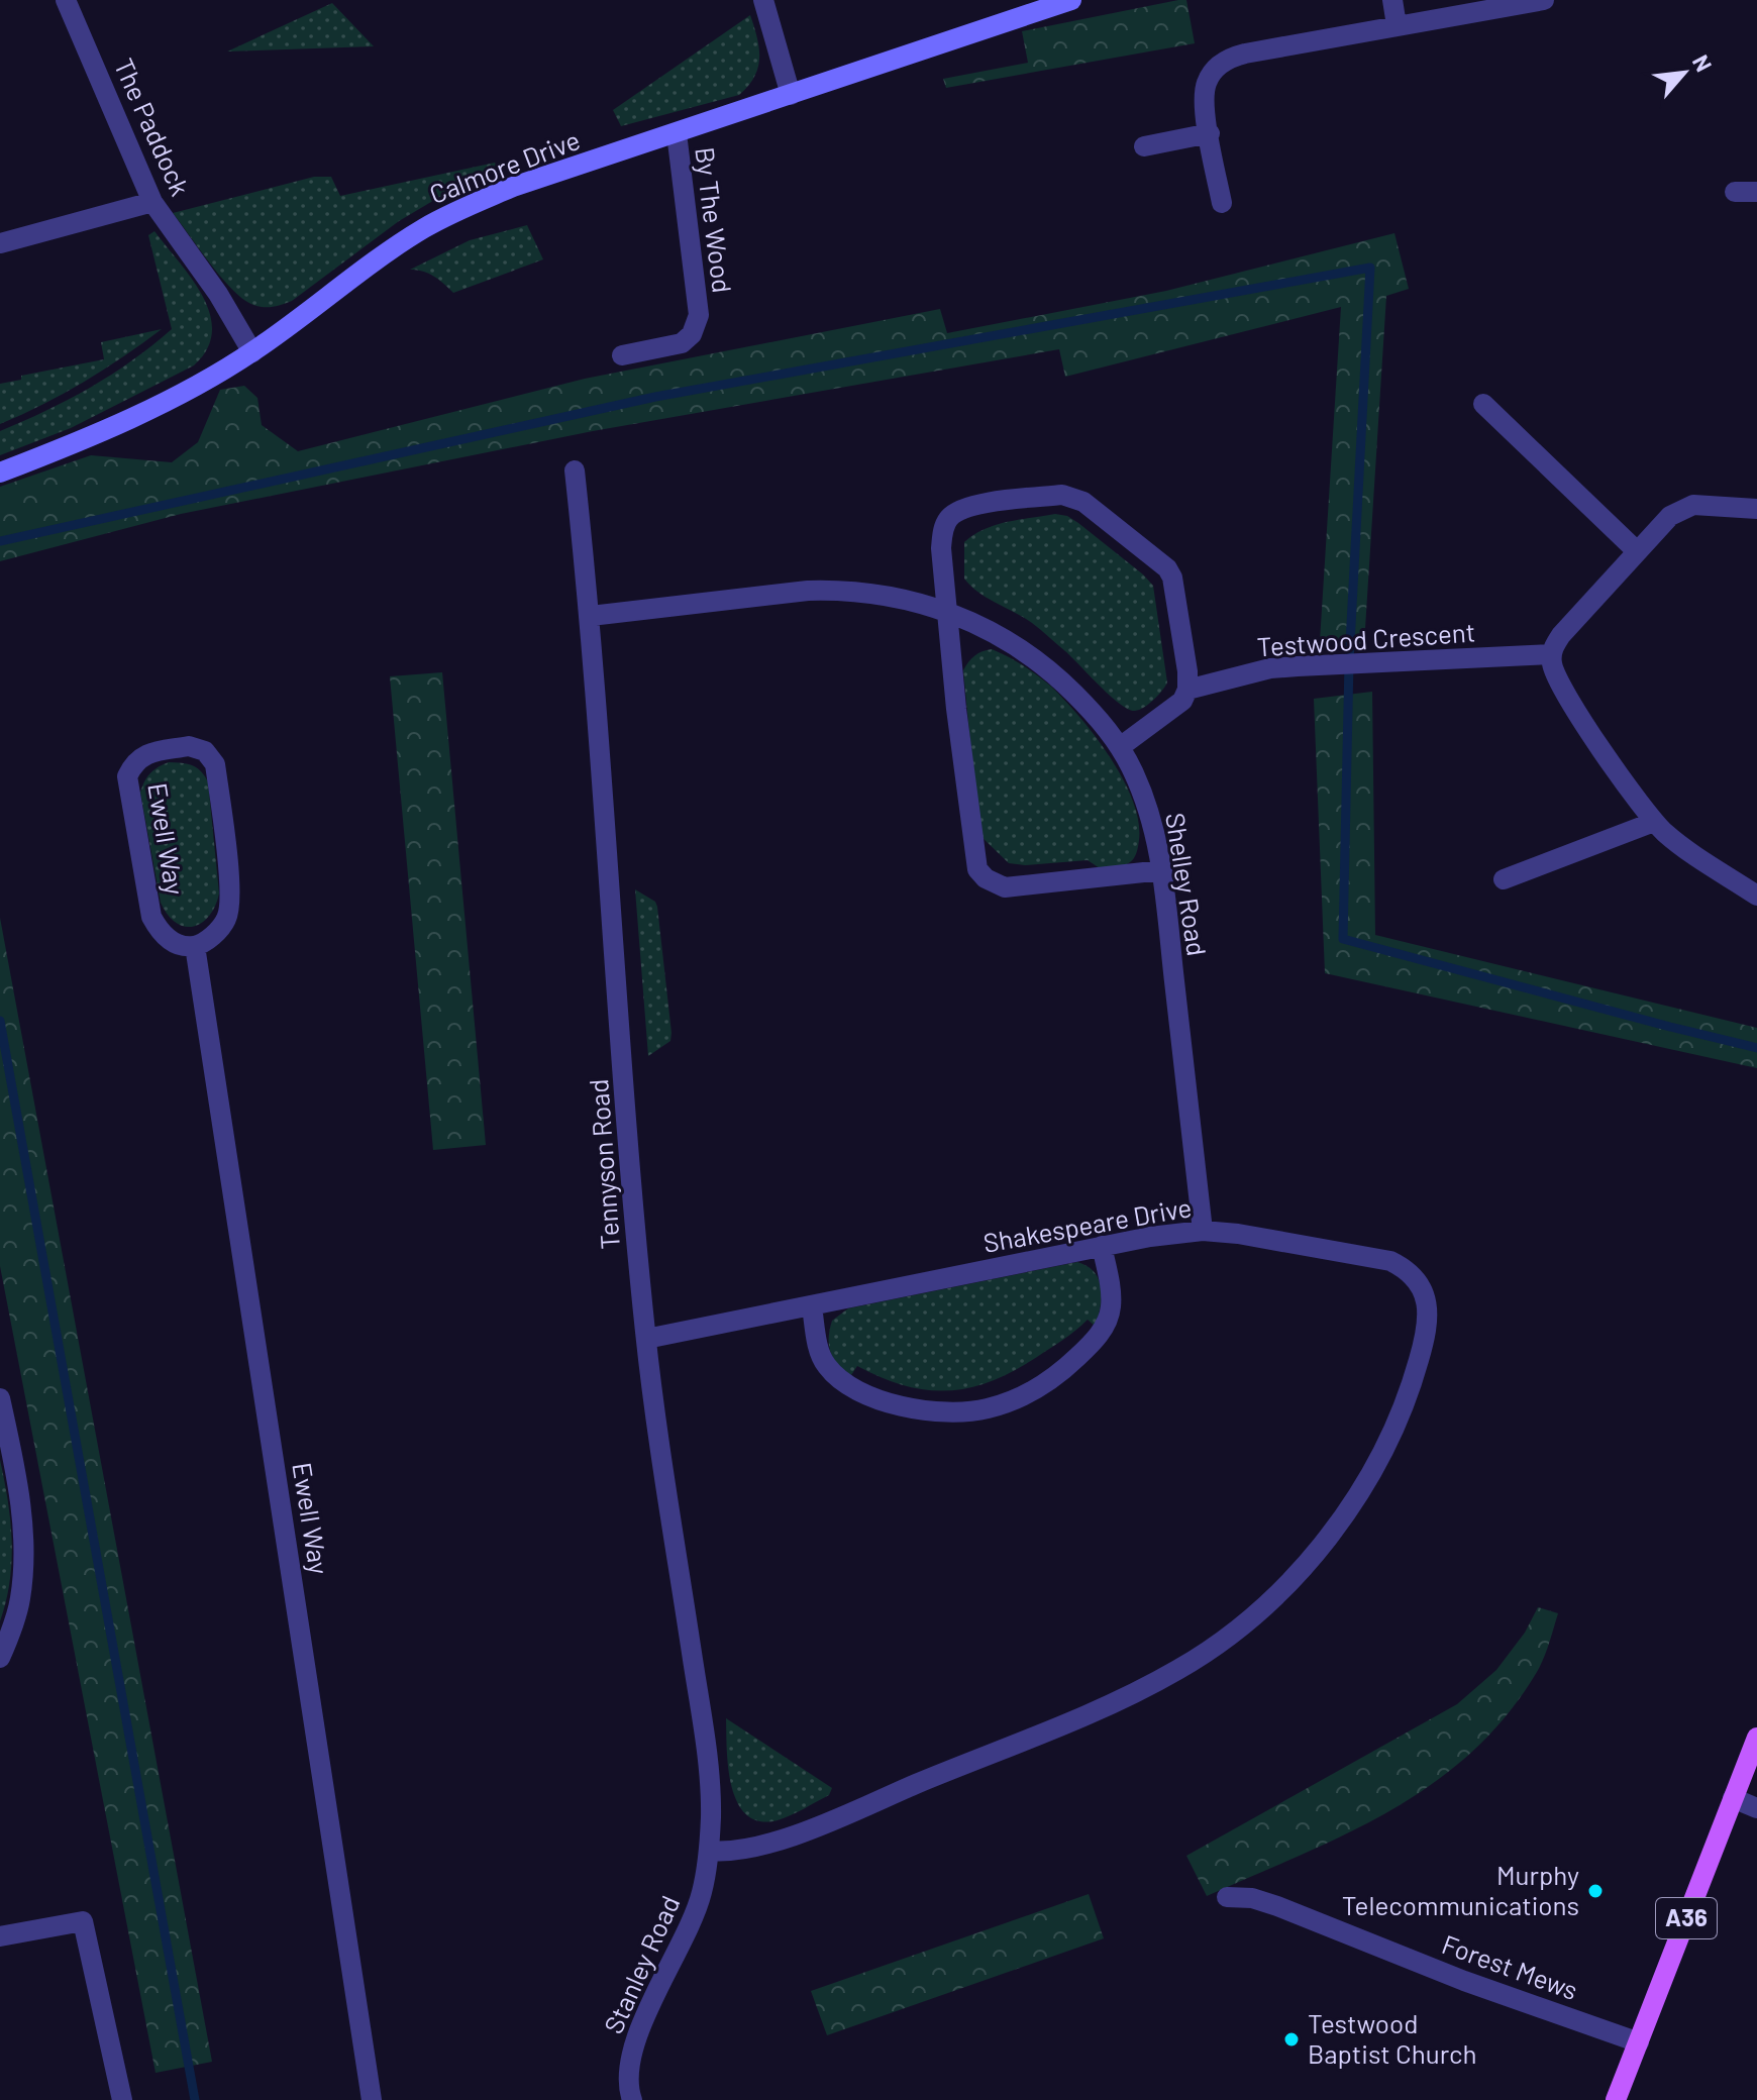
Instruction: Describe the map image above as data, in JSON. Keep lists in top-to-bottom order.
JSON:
{
  "streets": {
    "main road": ["A36"],
    "street": [
      "The Paddock",
      "Calmore Drive",
      "By The Wood",
      "Testwood Crescent",
      "Ewell Way",
      "Shelley Road",
      "Tennyson Road",
      "Shakespeare Drive",
      "Stanley Road",
      "Forest Mews"
    ]
  },
  "crossings": [
    ["The Paddock", "Calmore Drive"],
    ["Calmore Drive", "By The Wood"],
    ["Shelley Road", "Tennyson Road"],
    ["Shelley Road", "Shakespeare Drive"],
    ["Tennyson Road", "Shakespeare Drive"],
    ["Tennyson Road", "Stanley Road"],
    ["Shakespeare Drive", "Stanley Road"],
    ["A36", "Forest Mews"]
  ],
  "places": ["Murphy Telecommunications", "Testwood Baptist Church"],
  "north": "top right"
}
